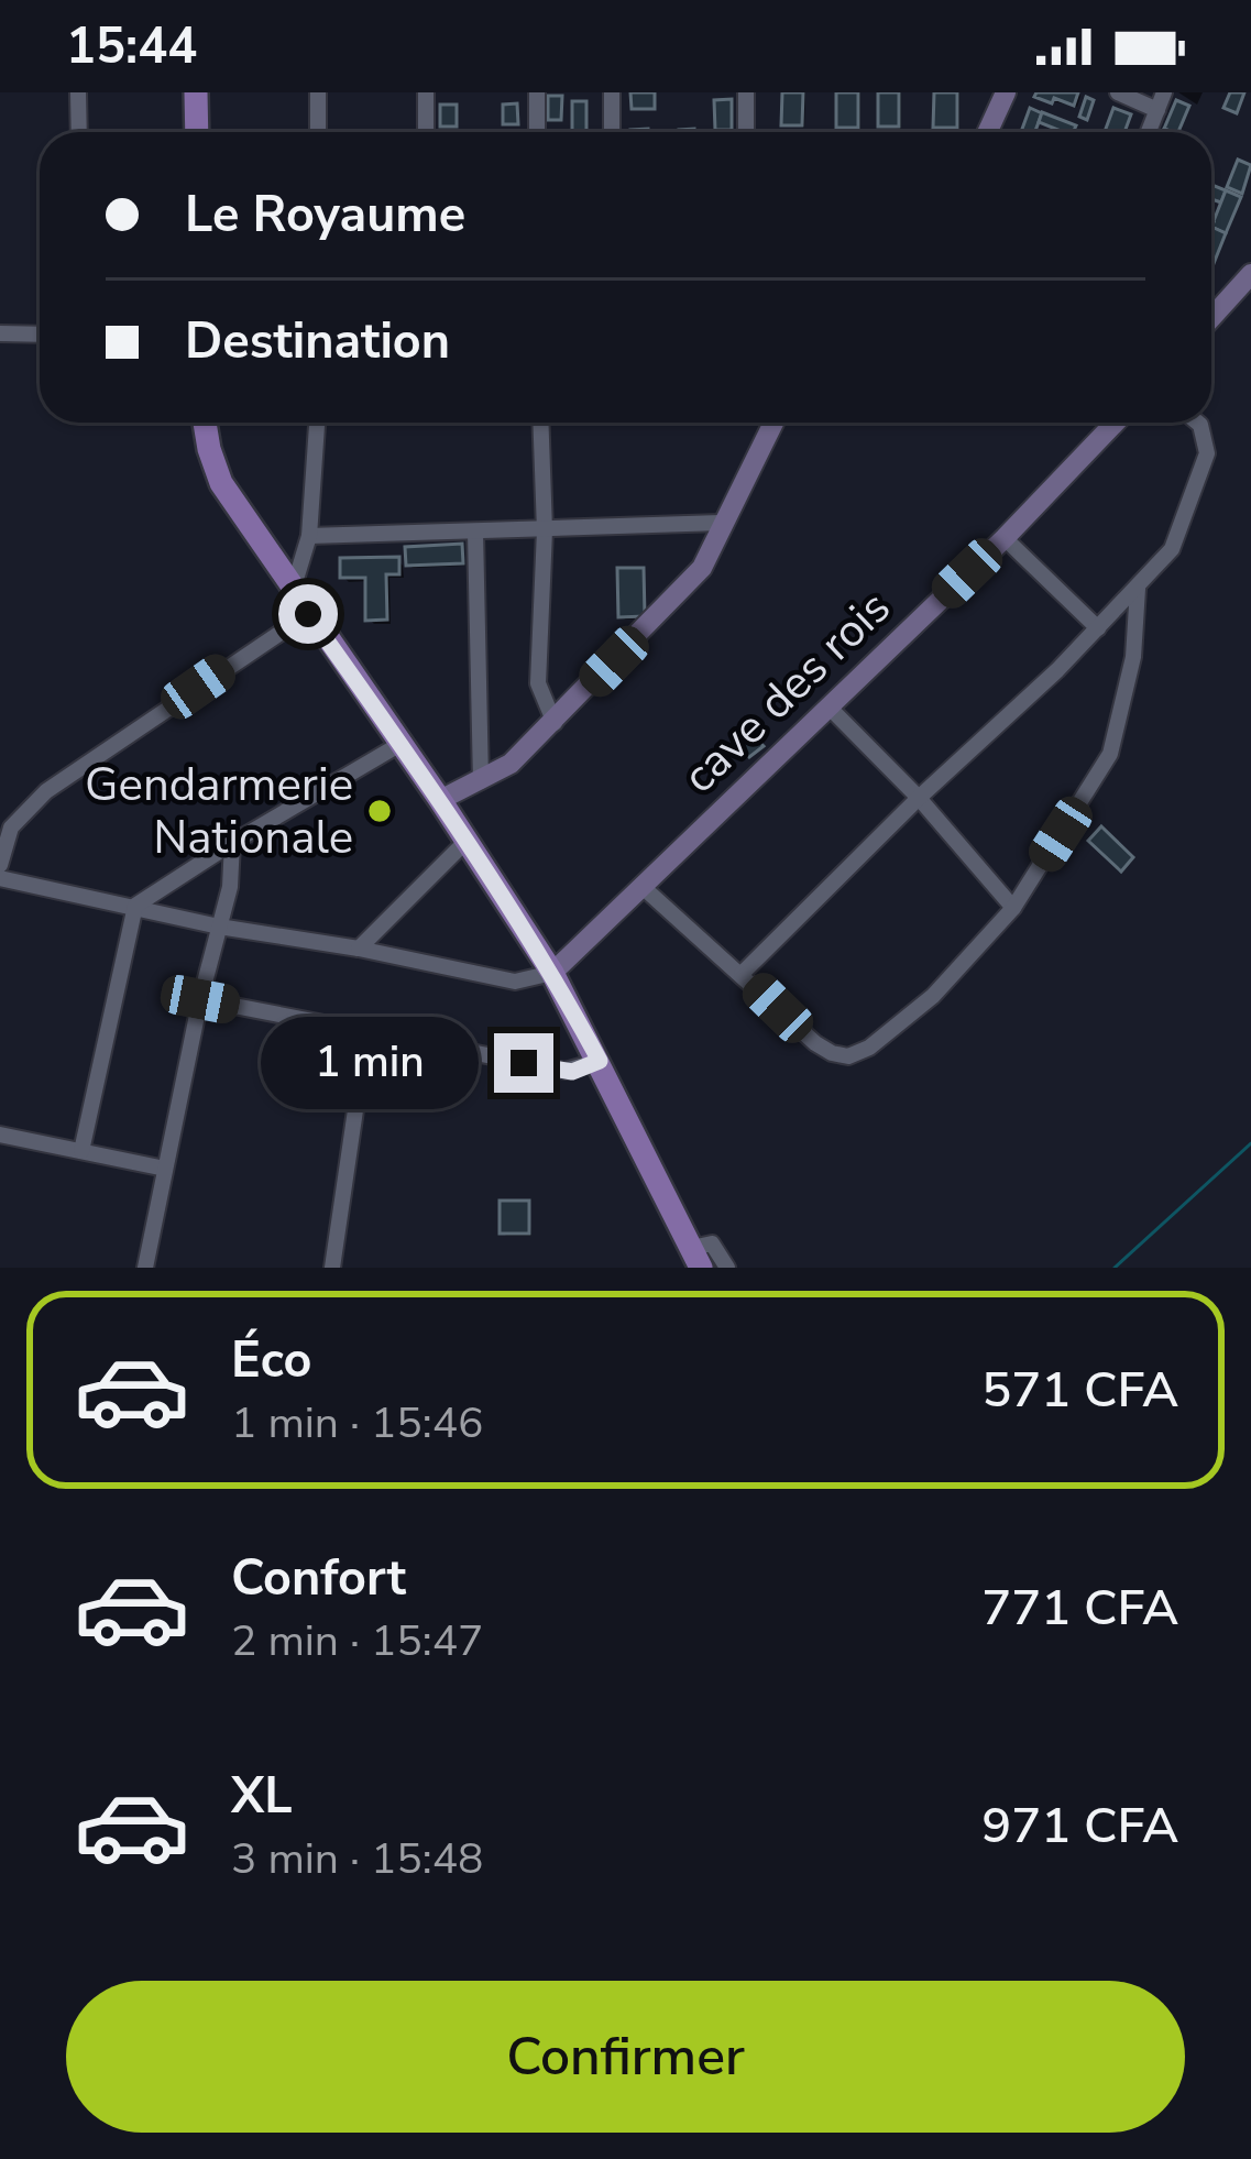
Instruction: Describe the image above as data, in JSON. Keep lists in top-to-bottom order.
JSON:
{
  "streets": {
    "street": ["cave des rois"]
  },
  "places": ["Gendarmerie Nationale"],
  "page": {
    "status": "15:44",
    "banner": ["Le Royaume", "Destination"],
    "bubble": "1 min",
    "list": [
      {
        "name": "Éco",
        "note": "1 min · 15:46",
        "value": "571 CFA"
      },
      {
        "name": "Confort",
        "note": "2 min · 15:47",
        "value": "771 CFA"
      },
      {
        "name": "XL",
        "note": "3 min · 15:48",
        "value": "971 CFA"
      }
    ],
    "buttons": "Confirmer"
  }
}
